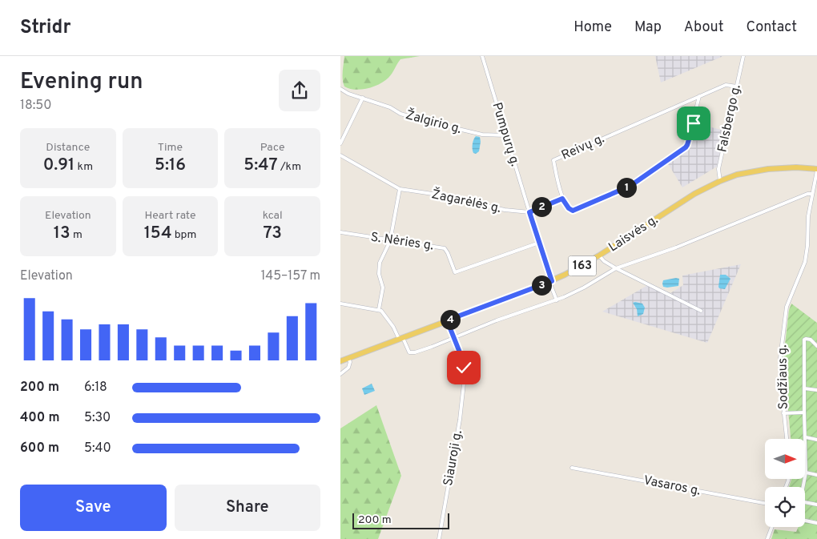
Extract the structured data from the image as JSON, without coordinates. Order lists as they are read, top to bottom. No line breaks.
{"streets":{"main road":["Laisvės g.","163"],"street":["Falsbergo g.","Žalgirio g.","Pumpurų g.","Reivų g.","Žagarėlės g.","S. Nėries g.","Sodžiaus g.","Siauroji g.","Vasaros g."]},"crossings":[["Falsbergo g.","Reivų g."],["Falsbergo g.","Laisvės g."],["Žalgirio g.","Pumpurų g."],["Pumpurų g.","Žagarėlės g."],["Laisvės g.","Sodžiaus g."],["Laisvės g.","Siauroji g."]],"scale_bar":"200 m","north":"right","page":{"header":"Stridr","nav":["Home","Map","About","Contact"],"heading":["Evening run","18:50"],"stats":[["Distance","0.91 km"],["Time","5:16"],["Pace","5:47 /km"],["Elevation","13 m"],["Heart rate","154 bpm"],["kcal","73"]],"pins":["1","2","3","4"],"chart":["Elevation","145–157 m"],"list":[{"name":"200 m","note":"6:18"},{"name":"400 m","note":"5:30"},{"name":"600 m","note":"5:40"}],"buttons":["Save","Share"],"scale":"200 m"}}
